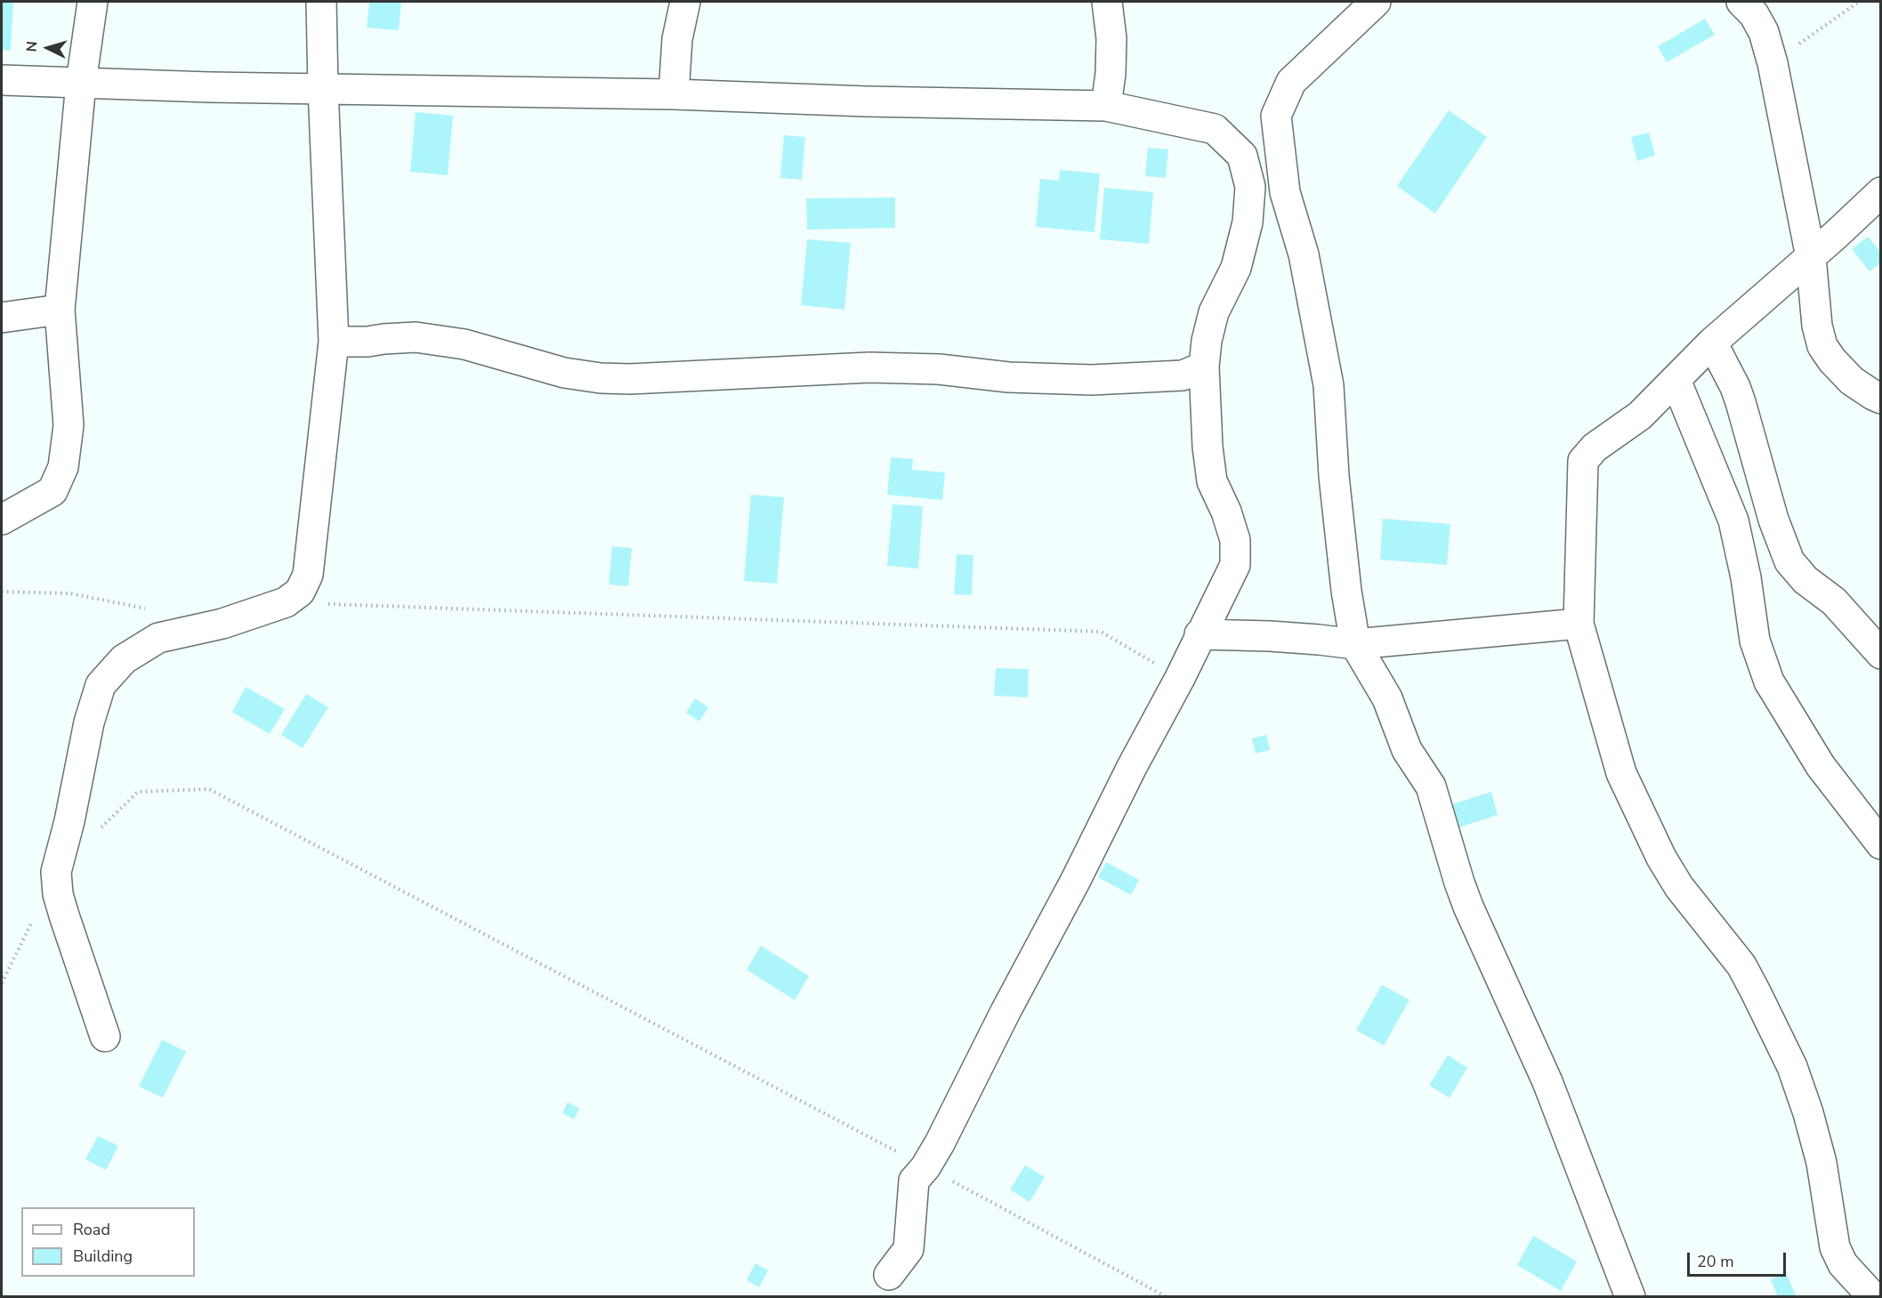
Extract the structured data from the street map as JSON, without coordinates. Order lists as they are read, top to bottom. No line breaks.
{"legend":["Road","Building"],"scale_bar":"20 m","north":"left"}
